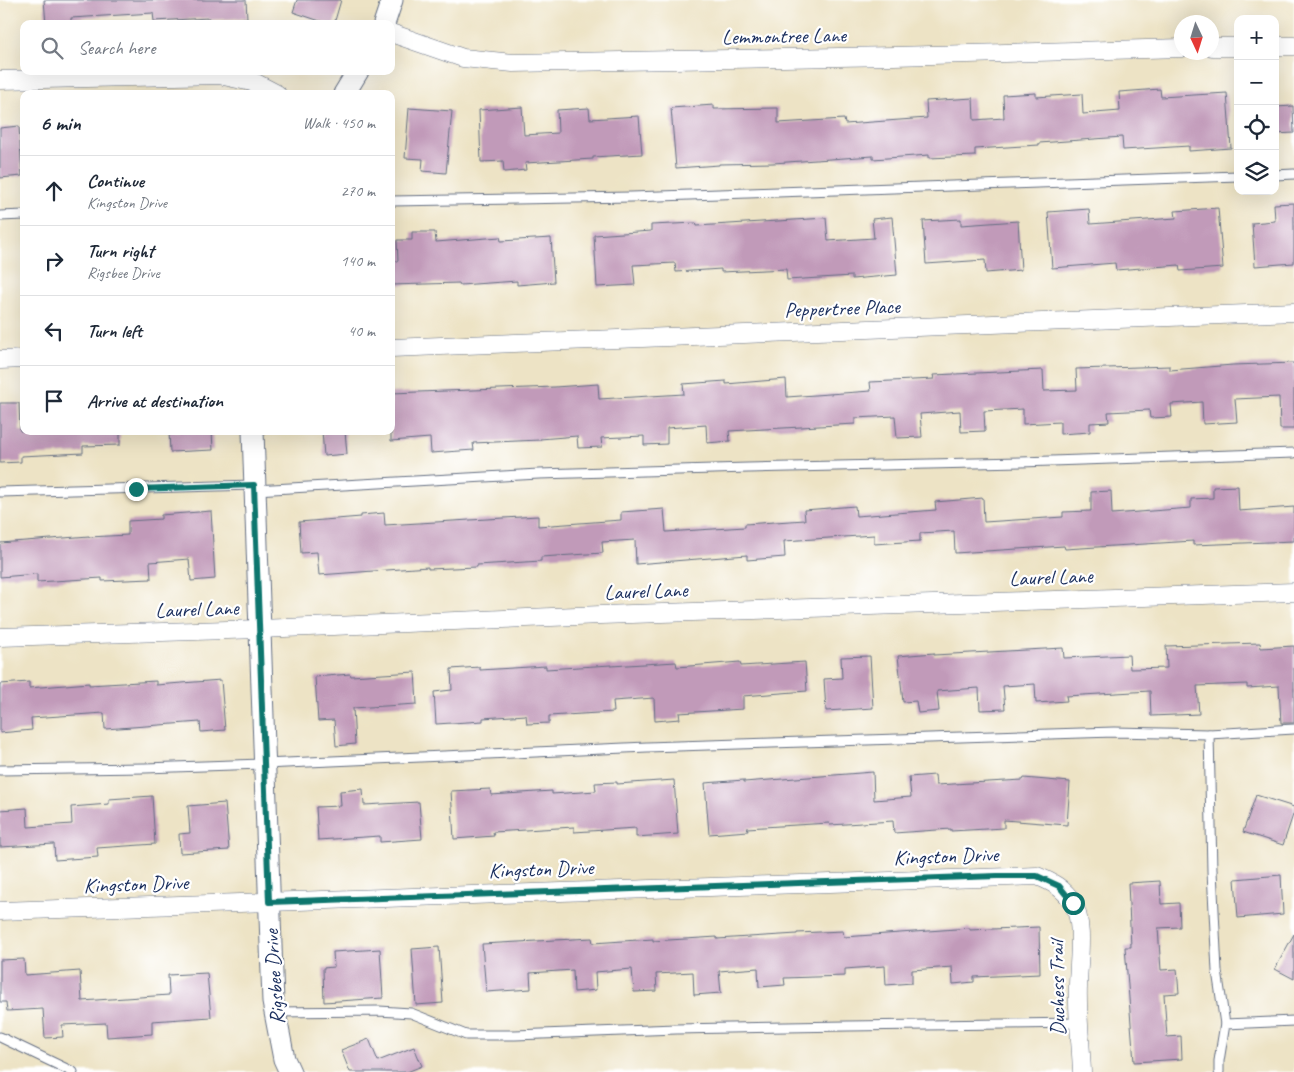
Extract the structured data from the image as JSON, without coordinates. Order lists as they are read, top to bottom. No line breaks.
{"streets":{"street":["Lemmontree Lane","Peppertree Place","Laurel Lane","Kingston Drive","Rigsbee Drive","Duchess Trail"]},"crossings":[["Laurel Lane","Rigsbee Drive"],["Kingston Drive","Rigsbee Drive"],["Kingston Drive","Duchess Trail"]],"north":"bottom","page":{"map_buttons":["+","−"],"search":"Search here","heading":["6 min","Walk · 450 m"],"list":[["Continue","Kingston Drive","270 m"],["Turn right","Rigsbee Drive","140 m"],["Turn left","40 m"],"Arrive at destination"]}}
